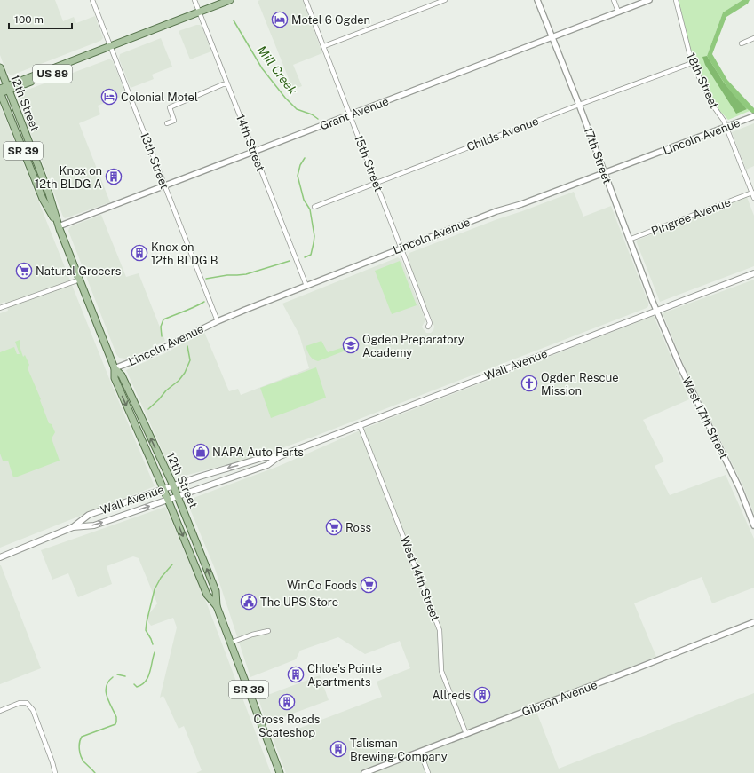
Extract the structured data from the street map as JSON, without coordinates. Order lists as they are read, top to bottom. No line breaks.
{"streets":{"main road":["US 89","12th Street","SR 39","Wall Avenue"],"street":["18th Street","Grant Avenue","Childs Avenue","Lincoln Avenue","14th Street","17th Street","13th Street","15th Street","Pingree Avenue","West 17th Street","West 14th Street","Gibson Avenue"]},"crossings":[["US 89","12th Street"],["US 89","14th Street"],["US 89","13th Street"],["18th Street","Childs Avenue"],["18th Street","Lincoln Avenue"],["18th Street","Pingree Avenue"],["12th Street","Grant Avenue"],["12th Street","Lincoln Avenue"],["12th Street","Wall Avenue"],["Grant Avenue","14th Street"],["Grant Avenue","17th Street"],["Grant Avenue","13th Street"],["Grant Avenue","15th Street"],["Childs Avenue","17th Street"],["Childs Avenue","15th Street"],["Lincoln Avenue","14th Street"],["Lincoln Avenue","17th Street"],["Lincoln Avenue","13th Street"],["Lincoln Avenue","15th Street"],["17th Street","Pingree Avenue"],["17th Street","Wall Avenue"],["17th Street","West 17th Street"],["Wall Avenue","West 17th Street"],["Wall Avenue","West 14th Street"],["West 14th Street","Gibson Avenue"]],"water":["Mill Creek"],"places":{"hotel":["Motel 6 Ogden","Colonial Motel"],"building":["Knox on 12th BLDG A","Knox on 12th BLDG B","Chloe's Pointe Apartments","Allreds","Cross Roads Scateshop","Talisman Brewing Company"],"supermarket":["Natural Grocers","Ross","WinCo Foods"],"school or university":["Ogden Preparatory Academy"],"church":["Ogden Rescue Mission"],"shop":["NAPA Auto Parts"],"public building":["The UPS Store"]},"scale_bar":"100 m"}
